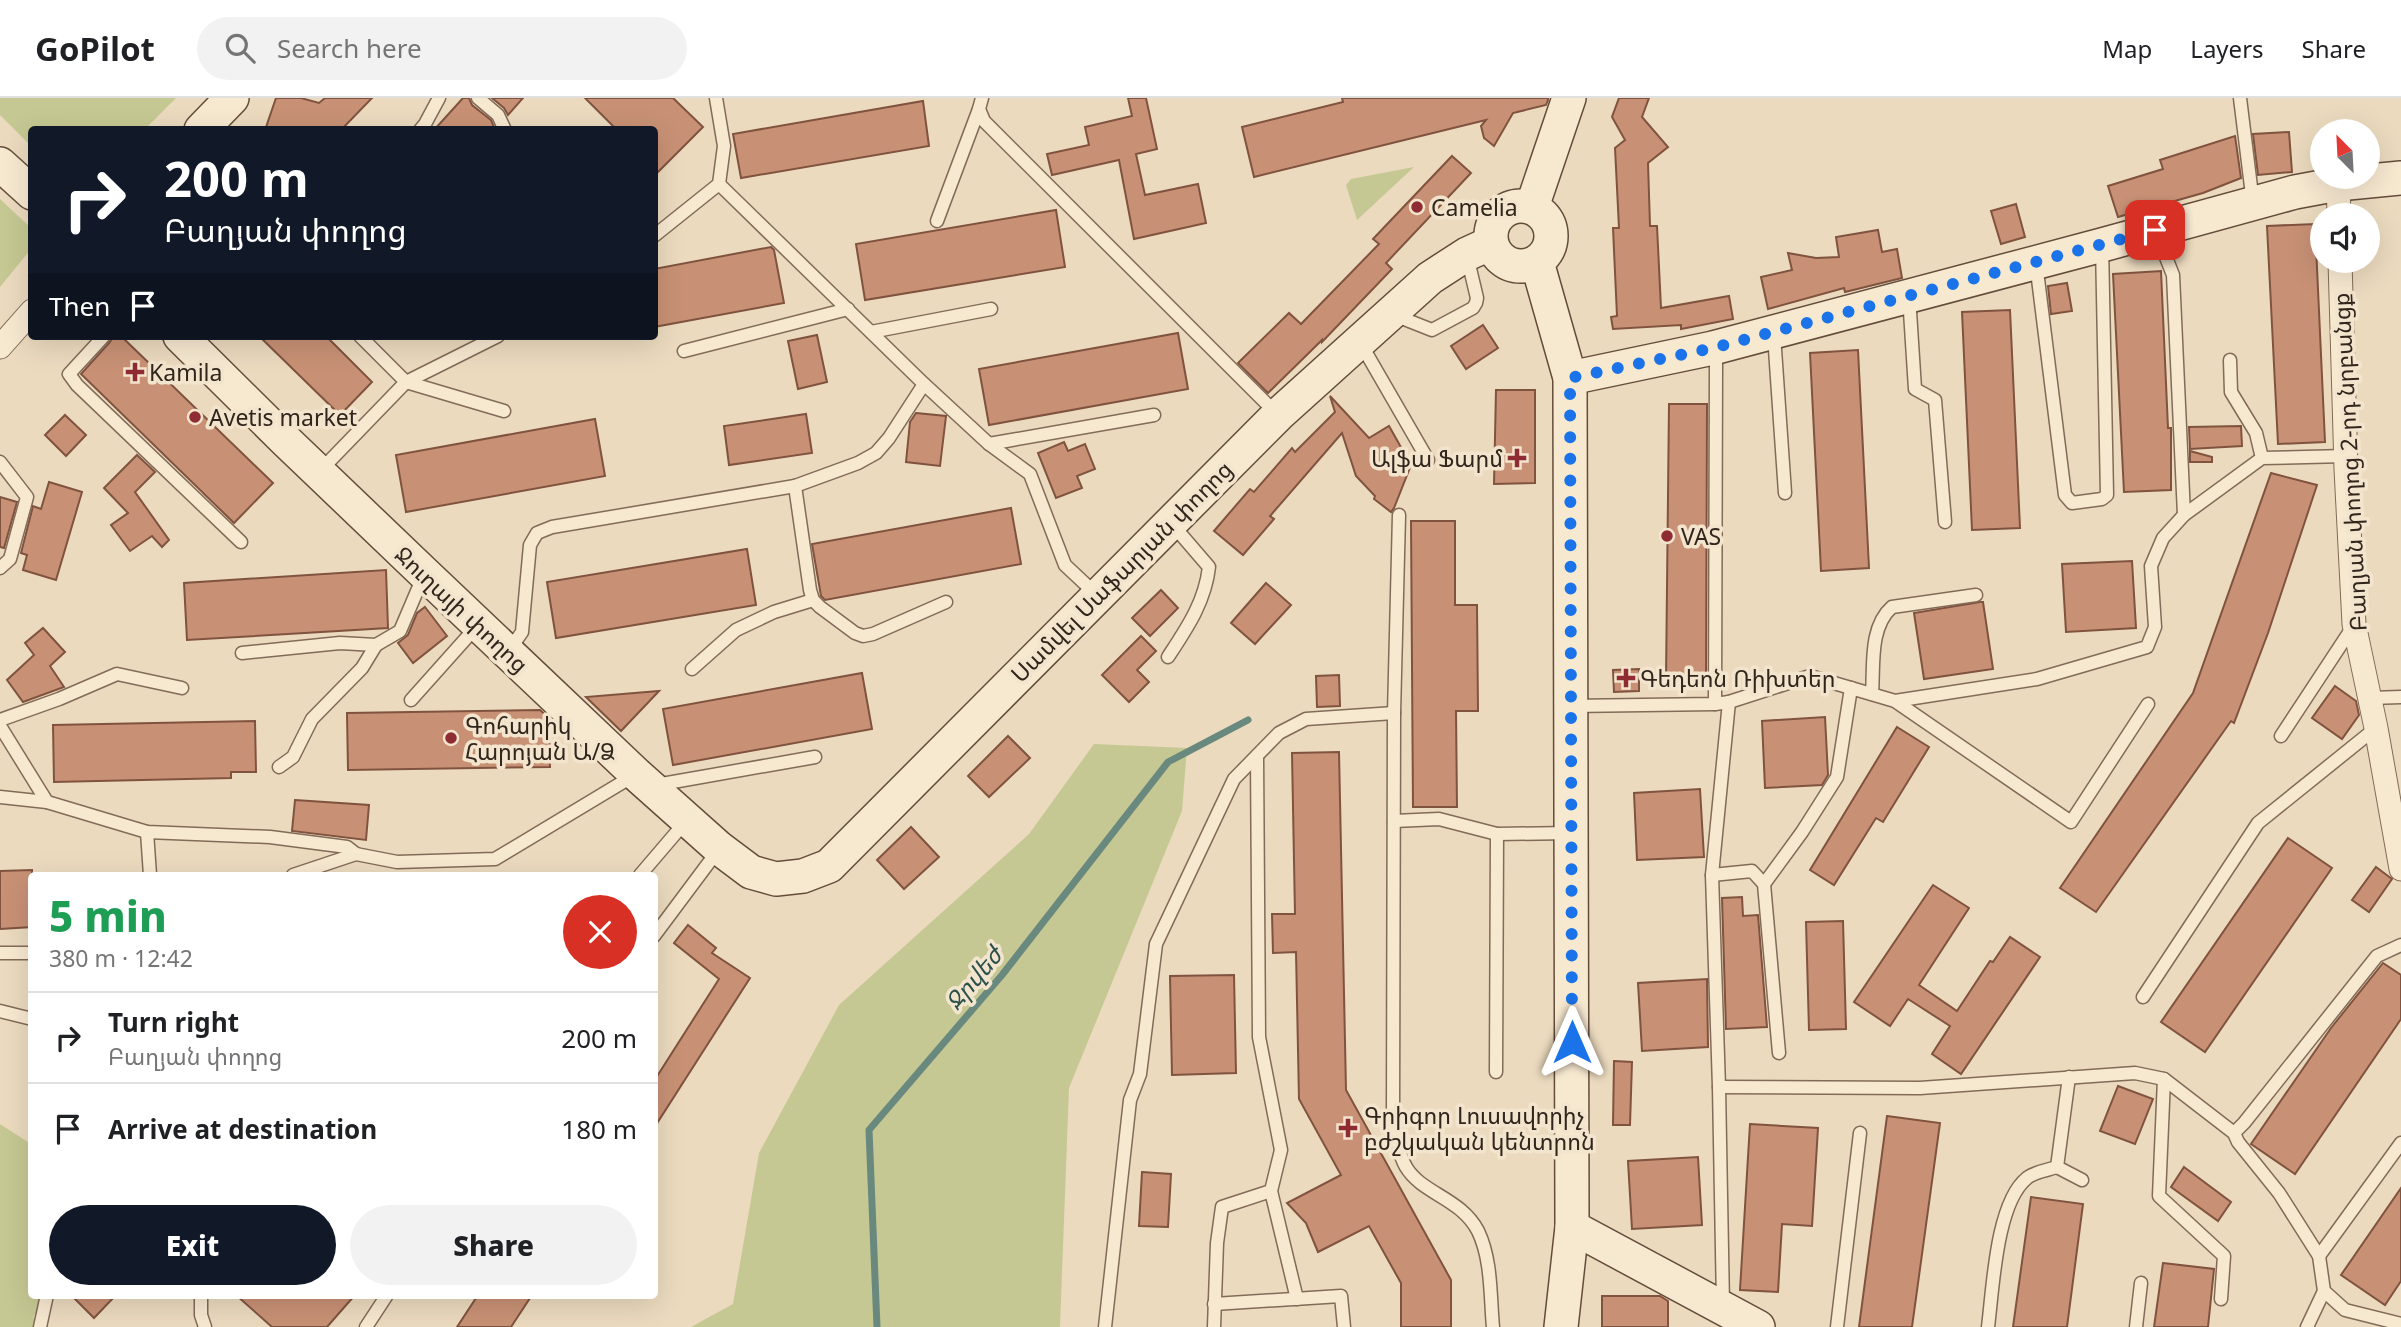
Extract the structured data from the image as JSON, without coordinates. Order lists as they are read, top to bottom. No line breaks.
{"streets":{"street":["Բաղյան փողոց 2-րդ նրբանցք","Սամվել Սաֆարյան փողոց","Ջուղայի փողոց"]},"crossings":[["Սամվել Սաֆարյան փողոց","Ջուղայի փողոց"]],"water":["Ջրվեժ"],"places":{"other":["Camelia","Avetis market","VAS","Գոհարիկ Հարոյան Ա/Ձ"],"health":["Kamila","Ալֆա Ֆարմ","Գեդեոն Ռիխտեր","Գրիգոր Լուսավորիչ բժշկական կենտրոն"]},"north":"top left","page":{"header":"GoPilot","search":"Search here","nav":["Map","Layers","Share"],"turn":["200 m","Բաղյան փողոց"],"then":"Then","heading":["5 min","380 m · 12:42"],"list":[{"name":"Turn right","note":"Բաղյան փողոց","value":"200 m"},{"name":"Arrive at destination","value":"180 m"}],"buttons":["Exit","Share"]}}
